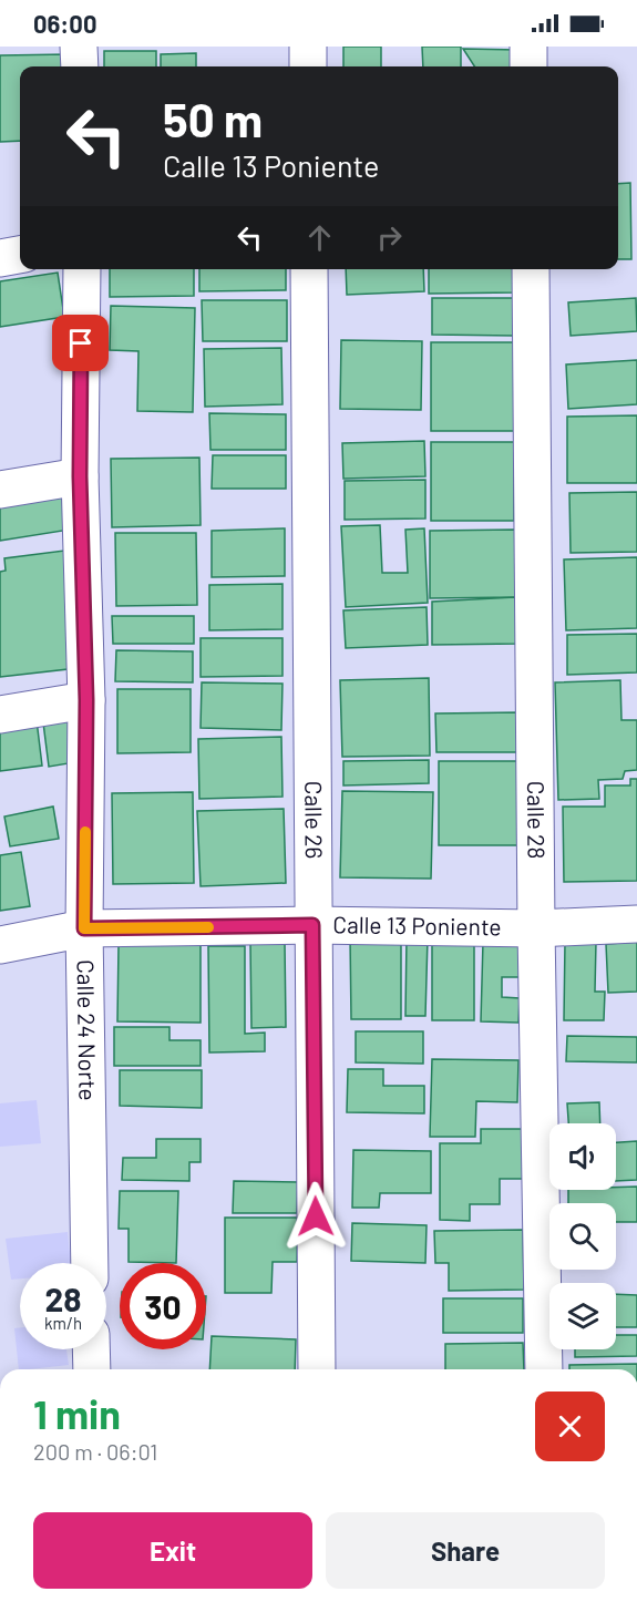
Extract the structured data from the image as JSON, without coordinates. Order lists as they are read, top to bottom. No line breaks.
{"streets":{"street":["Calle 26","Calle 28","Calle 13 Poniente","Calle 24 Norte"]},"crossings":[["Calle 26","Calle 13 Poniente"],["Calle 28","Calle 13 Poniente"],["Calle 13 Poniente","Calle 24 Norte"]],"page":{"status":"06:00","turn":["50 m","Calle 13 Poniente"],"speed":"28 km/h","limit":"30","heading":["1 min","200 m · 06:01"],"buttons":["Exit","Share"]}}
